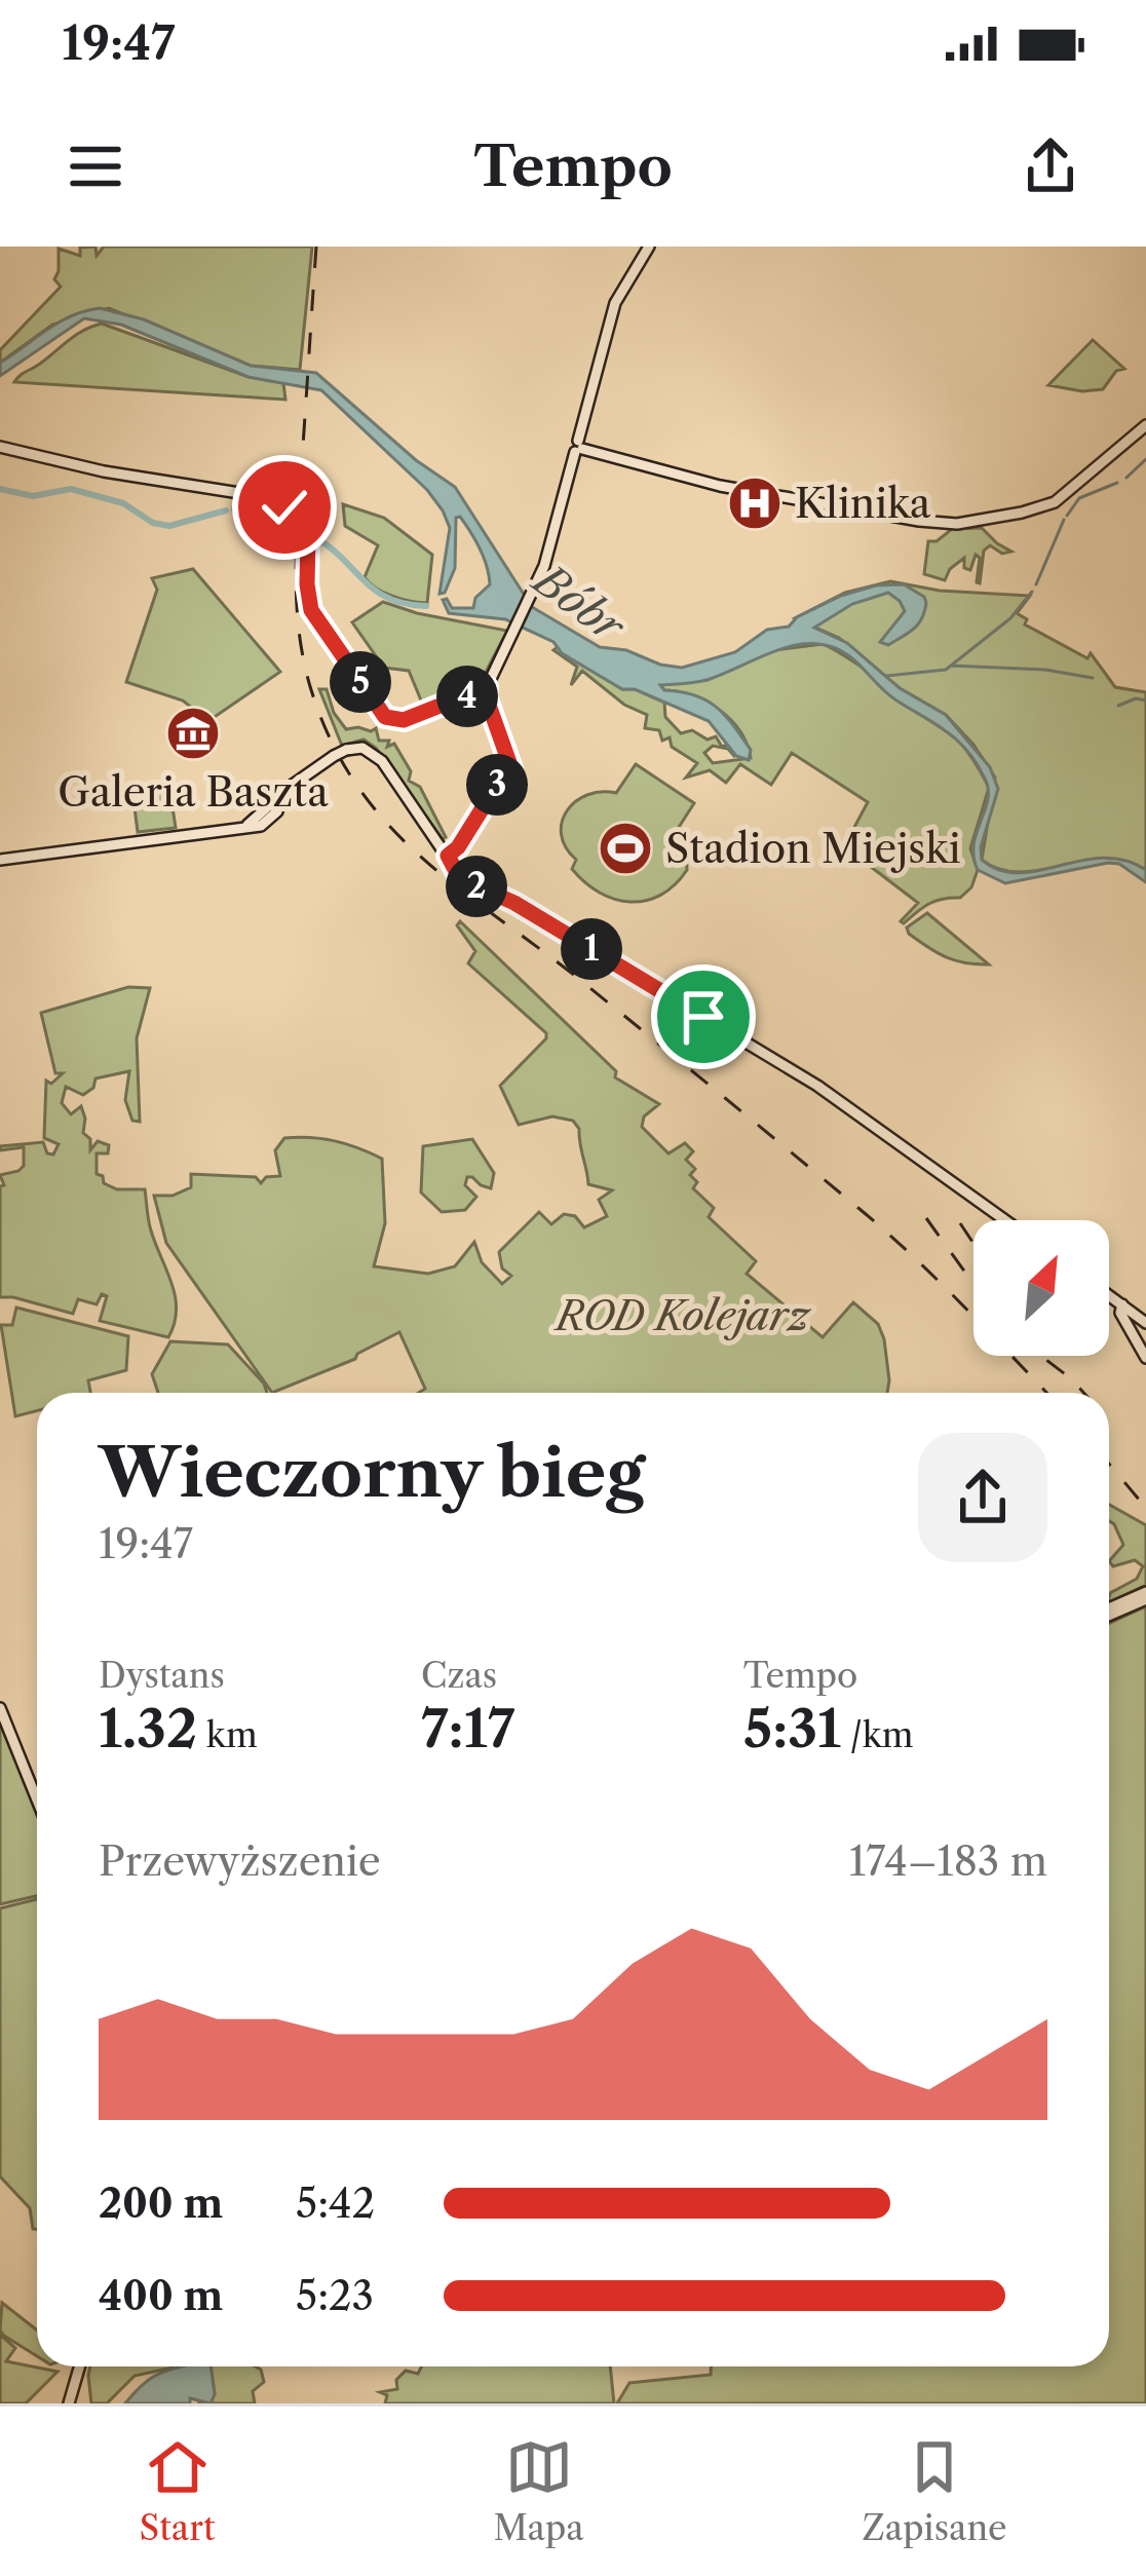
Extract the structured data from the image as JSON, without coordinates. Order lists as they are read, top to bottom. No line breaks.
{"water":["Bóbr"],"parks":["ROD Kolejarz"],"places":{"hospital":["Klinika"],"museum":["Galeria Baszta"],"sports":["Stadion Miejski"]},"north":"top right","page":{"status":"19:47","header":"Tempo","pins":["5","4","3","2","1"],"heading":["Wieczorny bieg","19:47"],"stats":[["Dystans","1.32 km"],["Czas","7:17"],["Tempo","5:31 /km"]],"chart":["Przewyższenie","174–183 m"],"list":[{"name":"200 m","note":"5:42"},{"name":"400 m","note":"5:23"}],"tabs":["Start","Mapa","Zapisane"]}}
